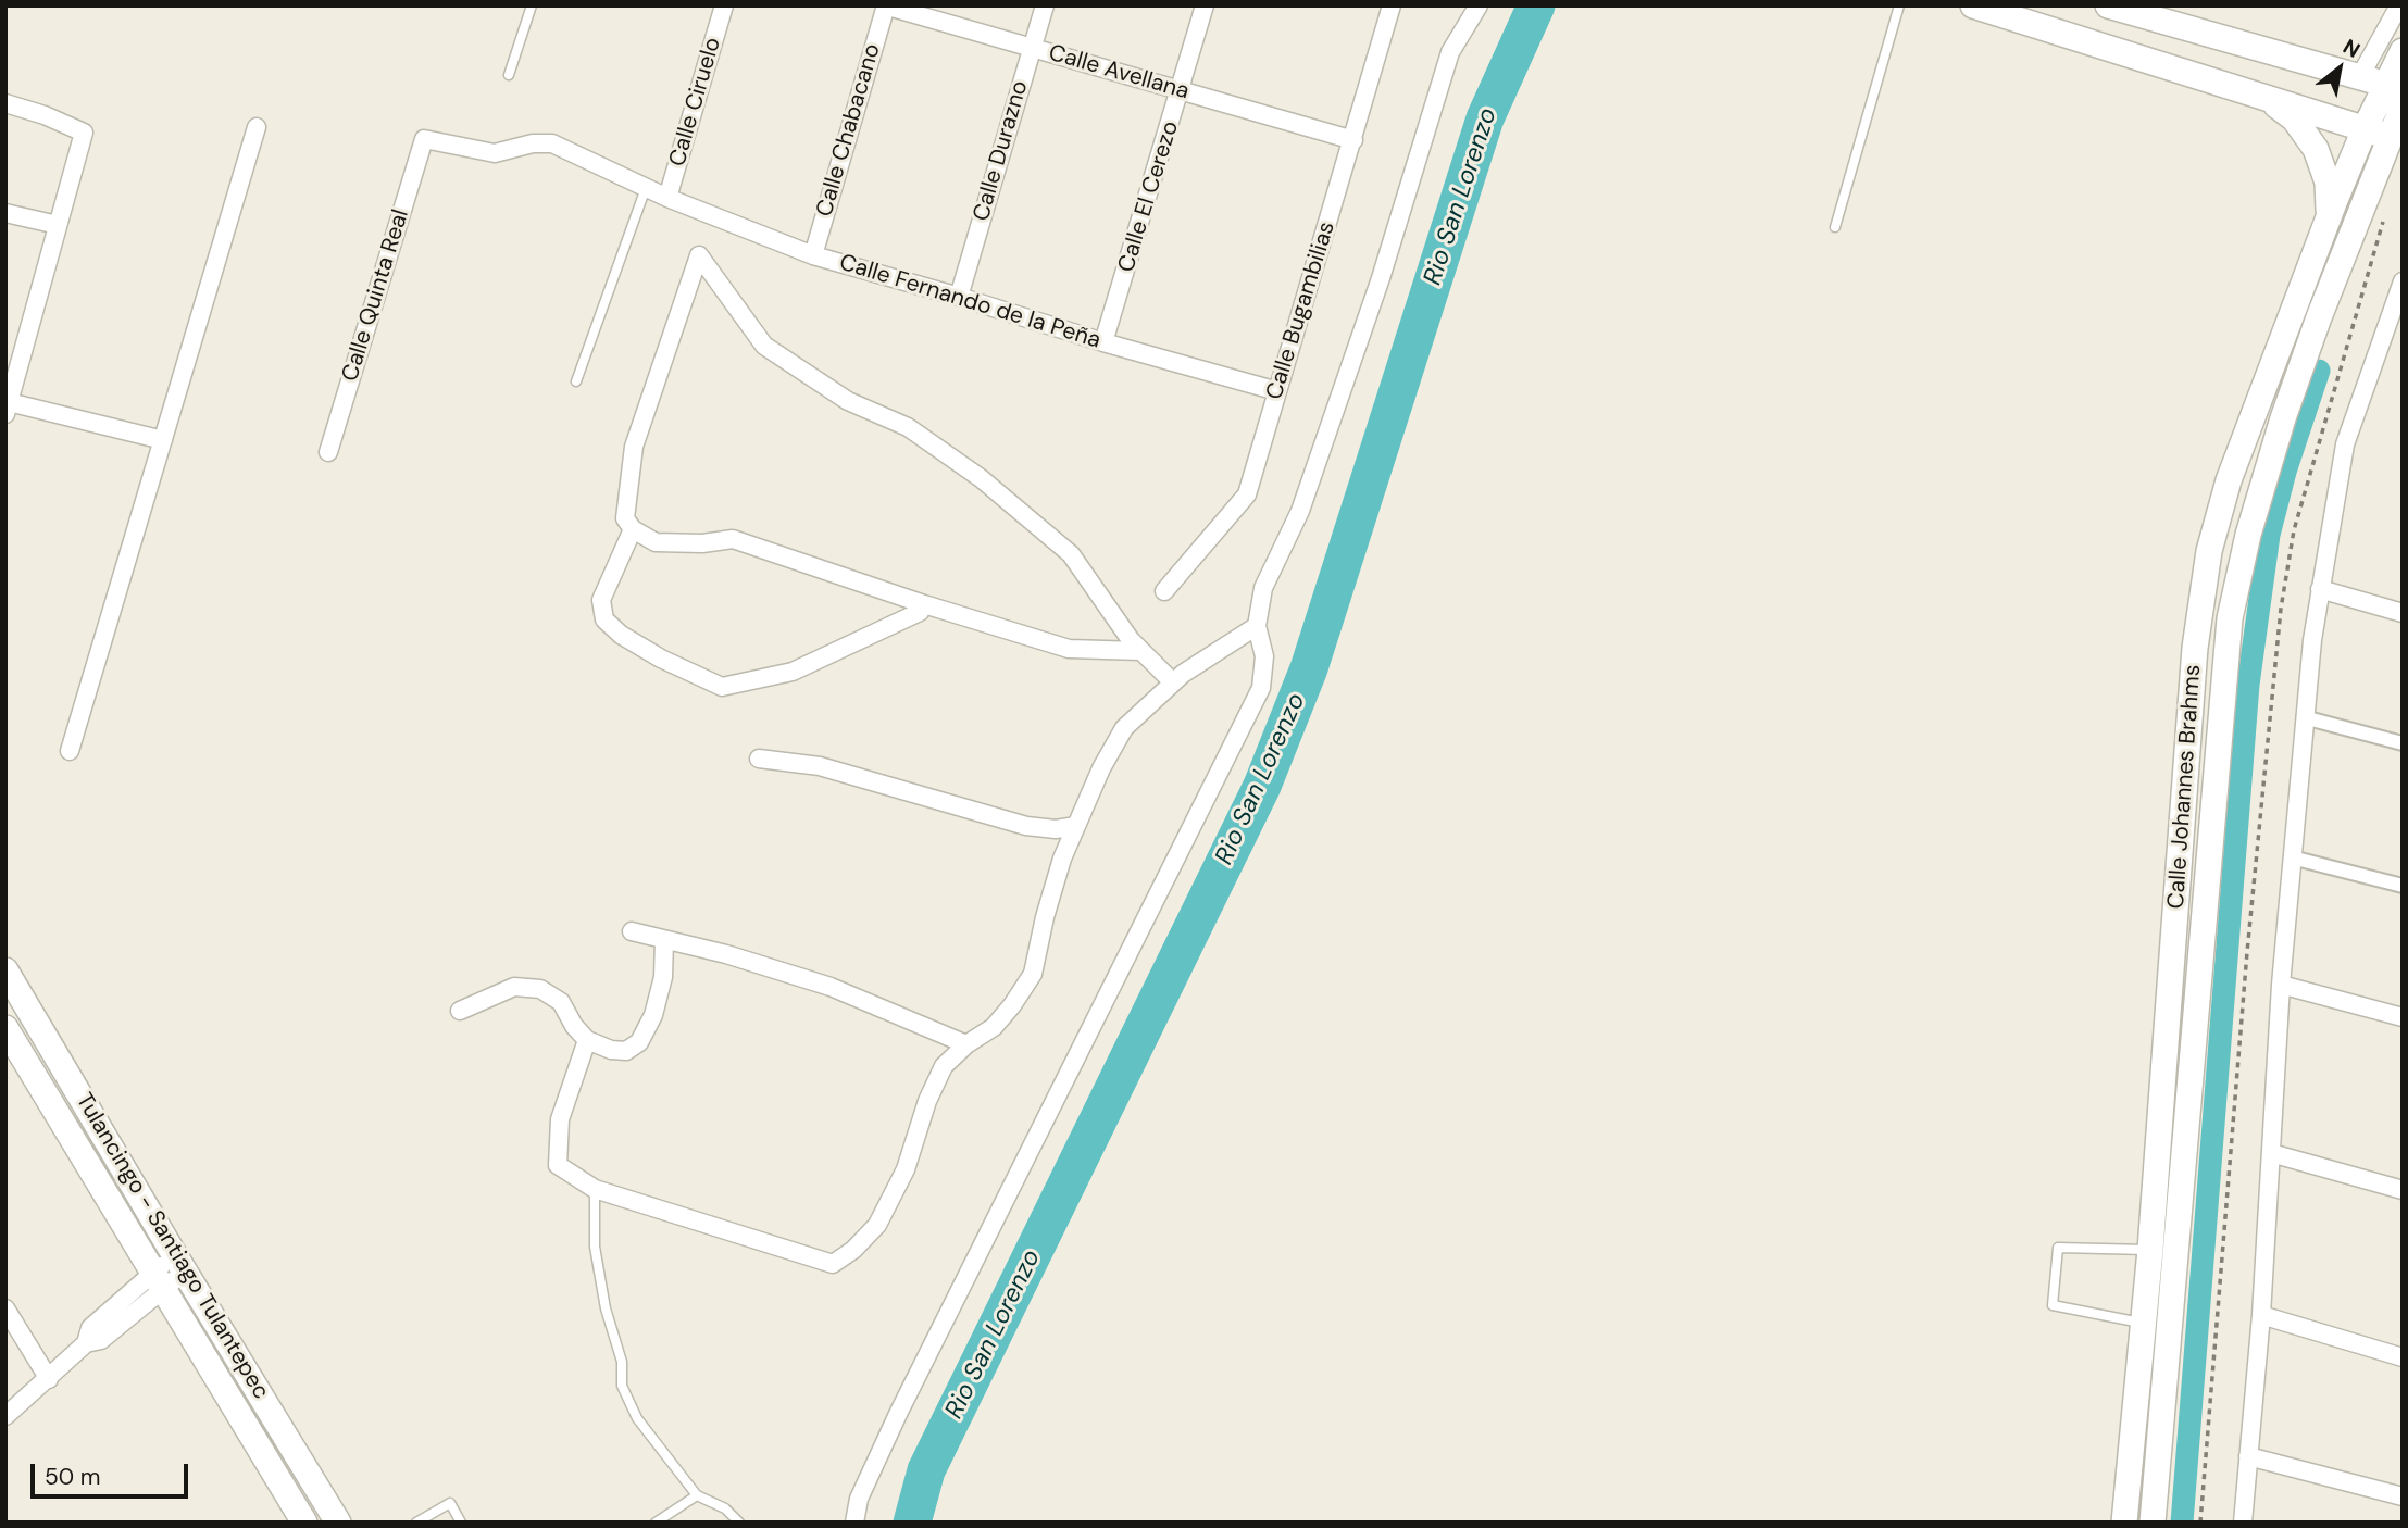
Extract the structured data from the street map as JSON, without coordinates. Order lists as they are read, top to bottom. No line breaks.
{"streets":{"main road":["Calle Johannes Brahms","Tulancingo - Santiago Tulantepec"],"street":["Calle Avellana","Calle Ciruelo","Calle Chabacano","Calle Durazno","Calle El Cerezo","Calle Quinta Real","Calle Fernando de la Peña","Calle Bugambilias"]},"crossings":[["Calle Avellana","Calle Chabacano"],["Calle Avellana","Calle Durazno"],["Calle Avellana","Calle El Cerezo"],["Calle Avellana","Calle Bugambilias"],["Calle Ciruelo","Calle Fernando de la Peña"],["Calle Chabacano","Calle Fernando de la Peña"],["Calle Durazno","Calle Fernando de la Peña"],["Calle El Cerezo","Calle Fernando de la Peña"],["Calle Quinta Real","Calle Fernando de la Peña"],["Calle Fernando de la Peña","Calle Bugambilias"]],"water":["Rio San Lorenzo"],"scale_bar":"50 m","north":"top right"}
